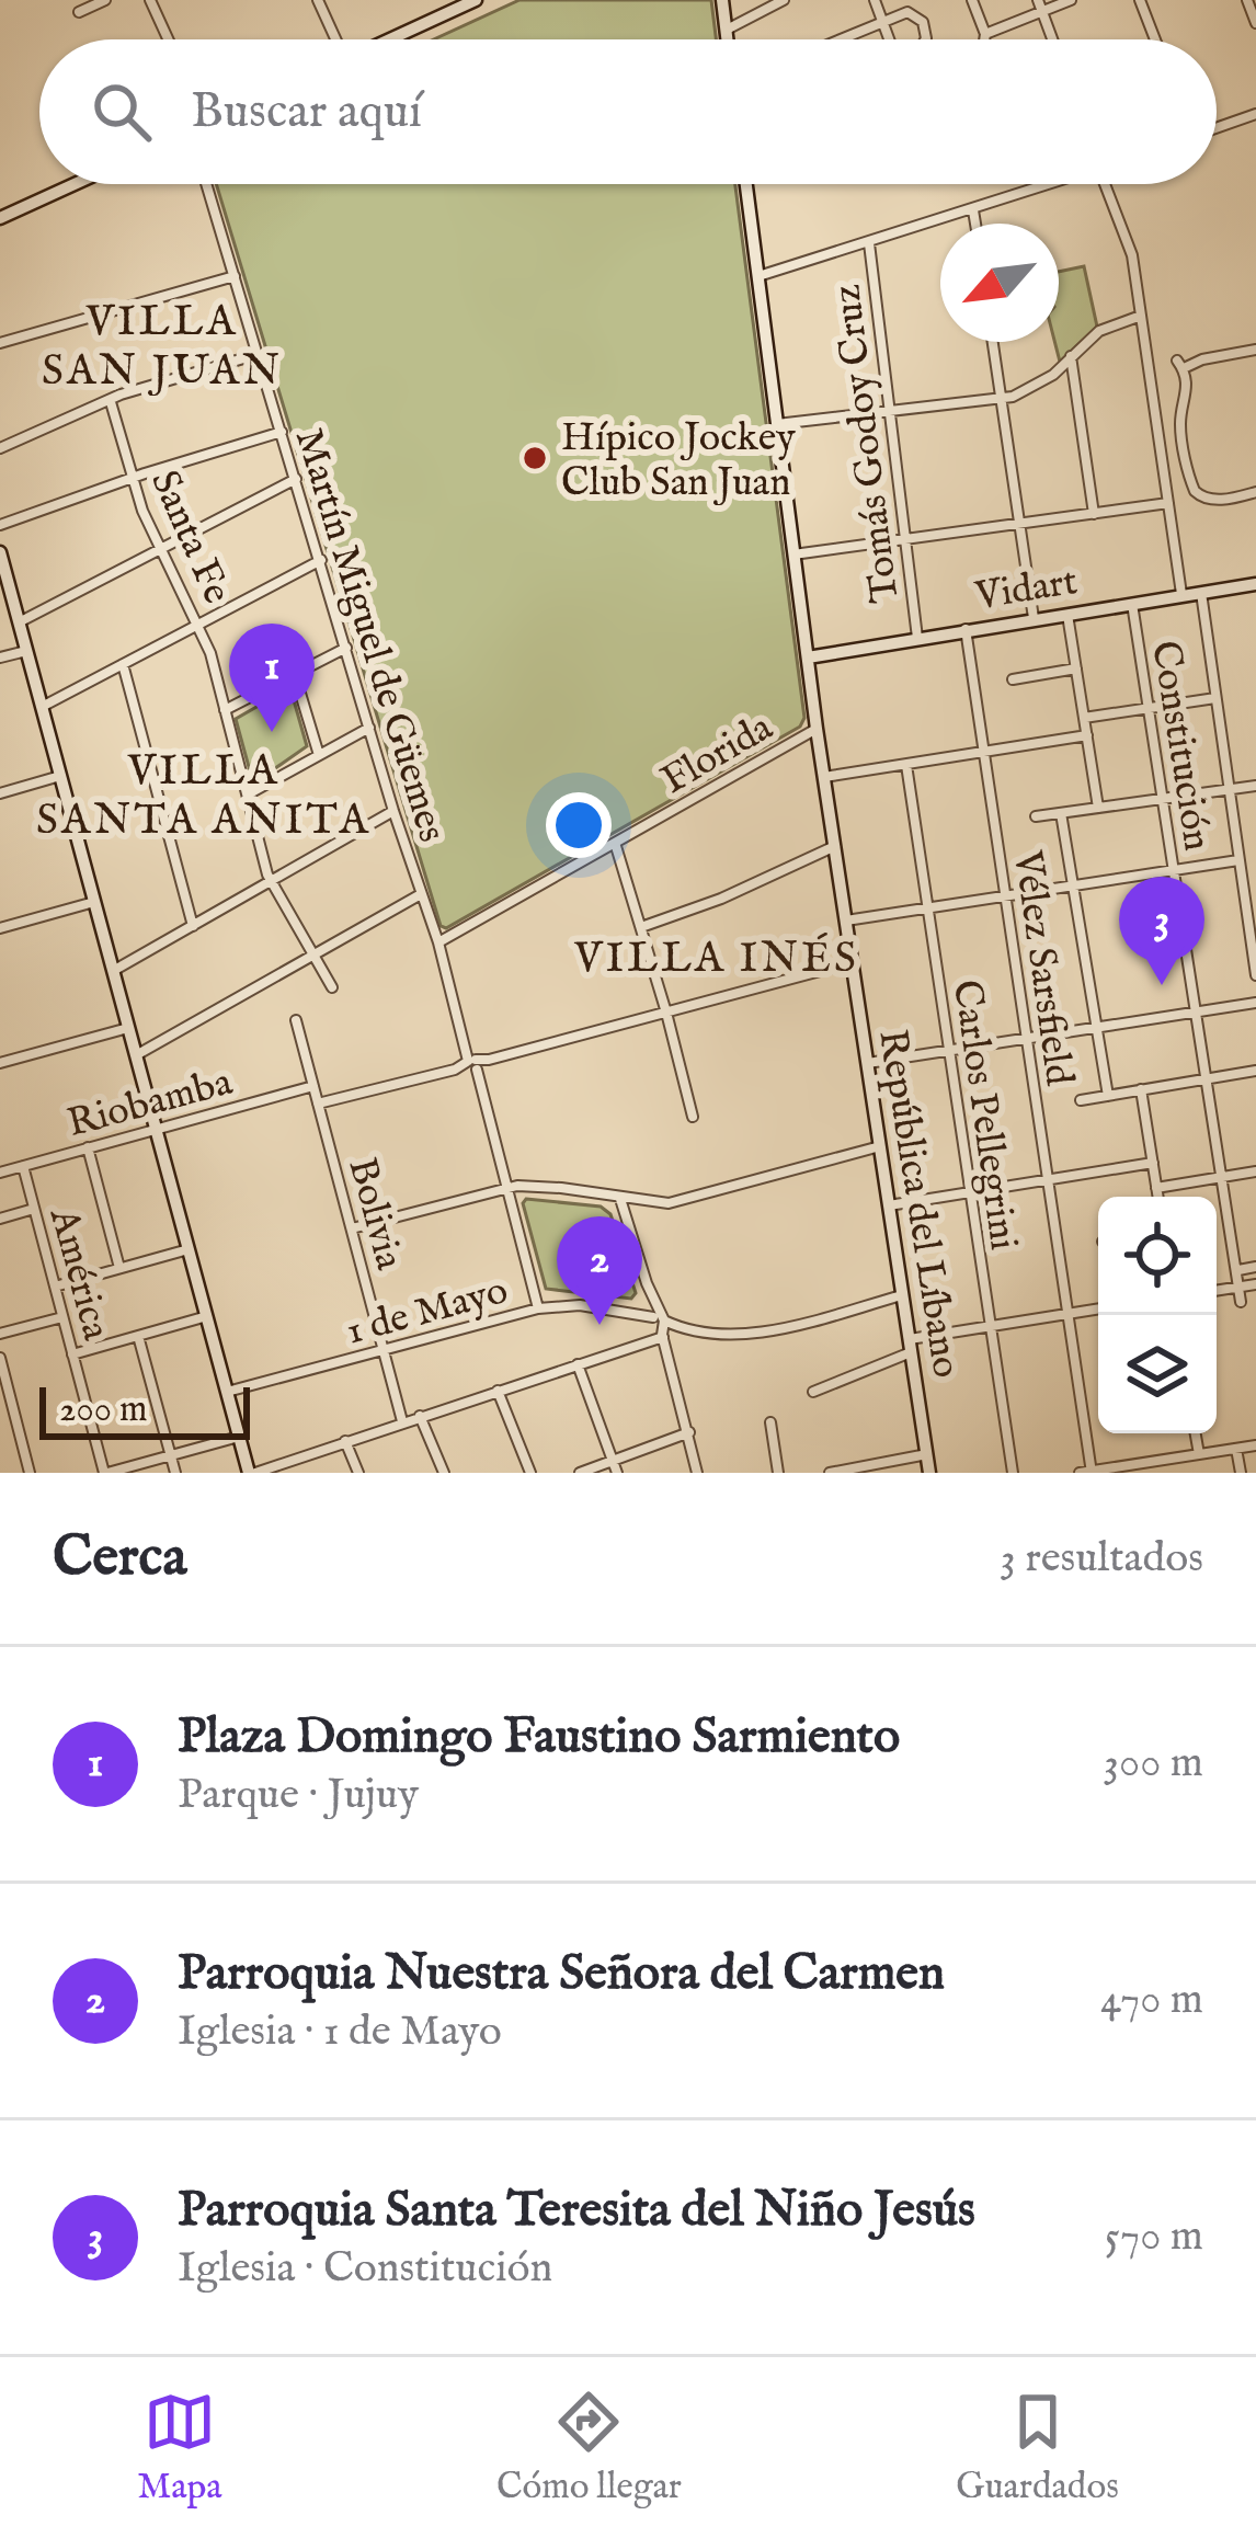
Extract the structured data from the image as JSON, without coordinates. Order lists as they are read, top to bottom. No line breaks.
{"streets":{"main road":["Vidart","República del Líbano"],"street":["Tomás Godoy Cruz","Santa Fe","Martín Miguel de Güemes","Constitución","Florida","Vélez Sarsfield","Riobamba","Carlos Pellegrini","Bolivia","América","1 de Mayo"]},"crossings":[["Tomás Godoy Cruz","Vidart"],["Vidart","Constitución"],["Vidart","Vélez Sarsfield"],["Vidart","República del Líbano"],["Martín Miguel de Güemes","Florida"],["Martín Miguel de Güemes","1 de Mayo"],["Florida","República del Líbano"],["Riobamba","Bolivia"],["Riobamba","América"],["República del Líbano","1 de Mayo"],["Bolivia","1 de Mayo"]],"districts":["VILLA SAN JUAN","VILLA SANTA ANITA","VILLA INÉS"],"places":["Hípico Jockey Club San Juan"],"scale_bar":"200 m","north":"bottom left","page":{"search":"Buscar aquí","pins":["1","3","2"],"scale":"200 m","heading":["Cerca","3 resultados"],"list":[{"mark":"1","name":"Plaza Domingo Faustino Sarmiento","note":"Parque · Jujuy","value":"300 m"},{"mark":"2","name":"Parroquia Nuestra Señora del Carmen","note":"Iglesia · 1 de Mayo","value":"470 m"},{"mark":"3","name":"Parroquia Santa Teresita del Niño Jesús","note":"Iglesia · Constitución","value":"570 m"}],"nav":["Mapa","Cómo llegar","Guardados"]}}
